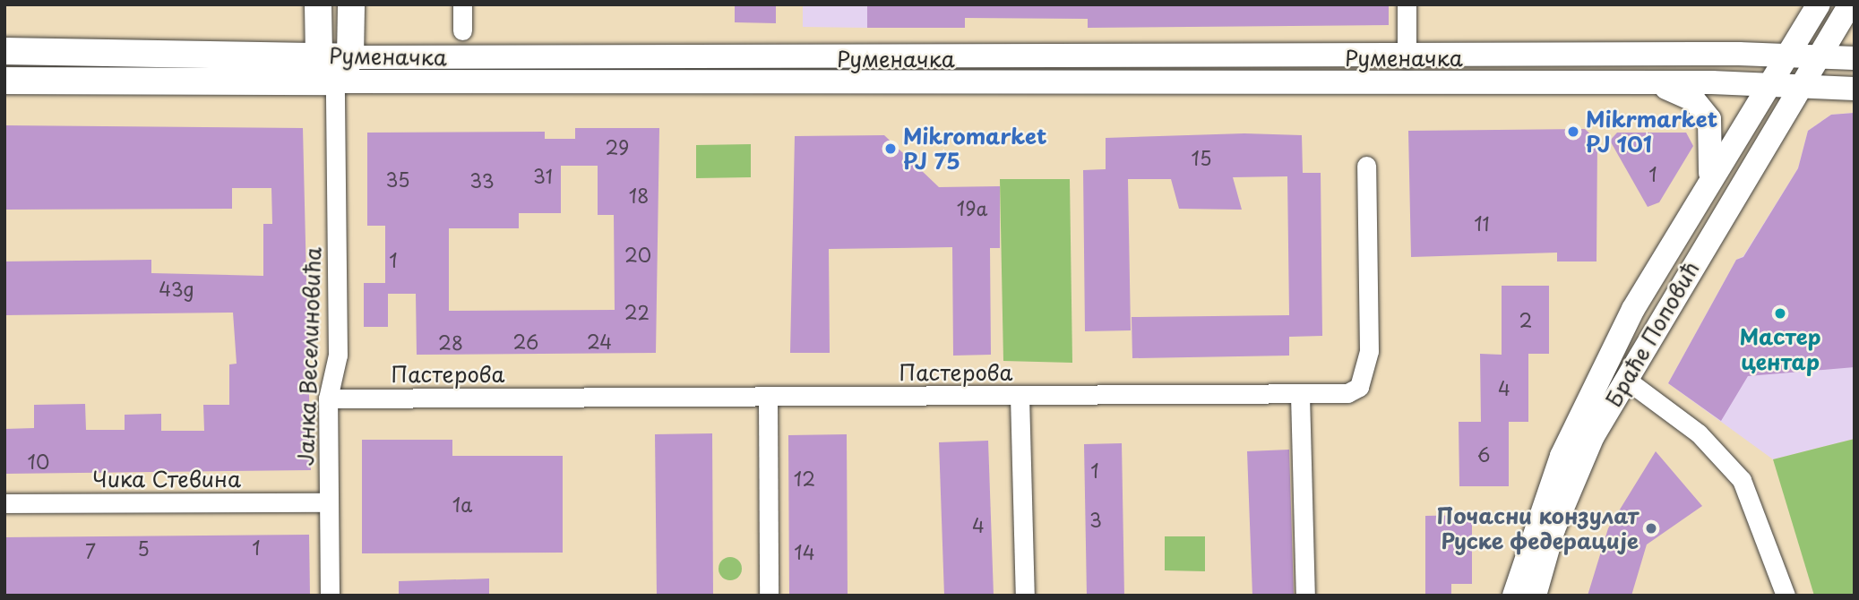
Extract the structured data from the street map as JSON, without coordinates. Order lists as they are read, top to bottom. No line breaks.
{"streets":{"main road":["Руменачка"],"street":["Браће Поповић","Јанка Веселиновића","Пастерова","Чика Стевина"]},"crossings":[["Руменачка","Браће Поповић"],["Руменачка","Јанка Веселиновића"],["Јанка Веселиновића","Пастерова"],["Јанка Веселиновића","Чика Стевина"]],"places":["Mikrmarket PJ 101","Mikromarket PJ 75","Мастер центар","Почасни конзулат Руске федерације"],"house_numbers":["29","15","1","31","35","33","18","19a","11","20","1","43g","22","2","26","24","28","4","6","10","1","12","1a","3","4","1","5","7","14"]}
